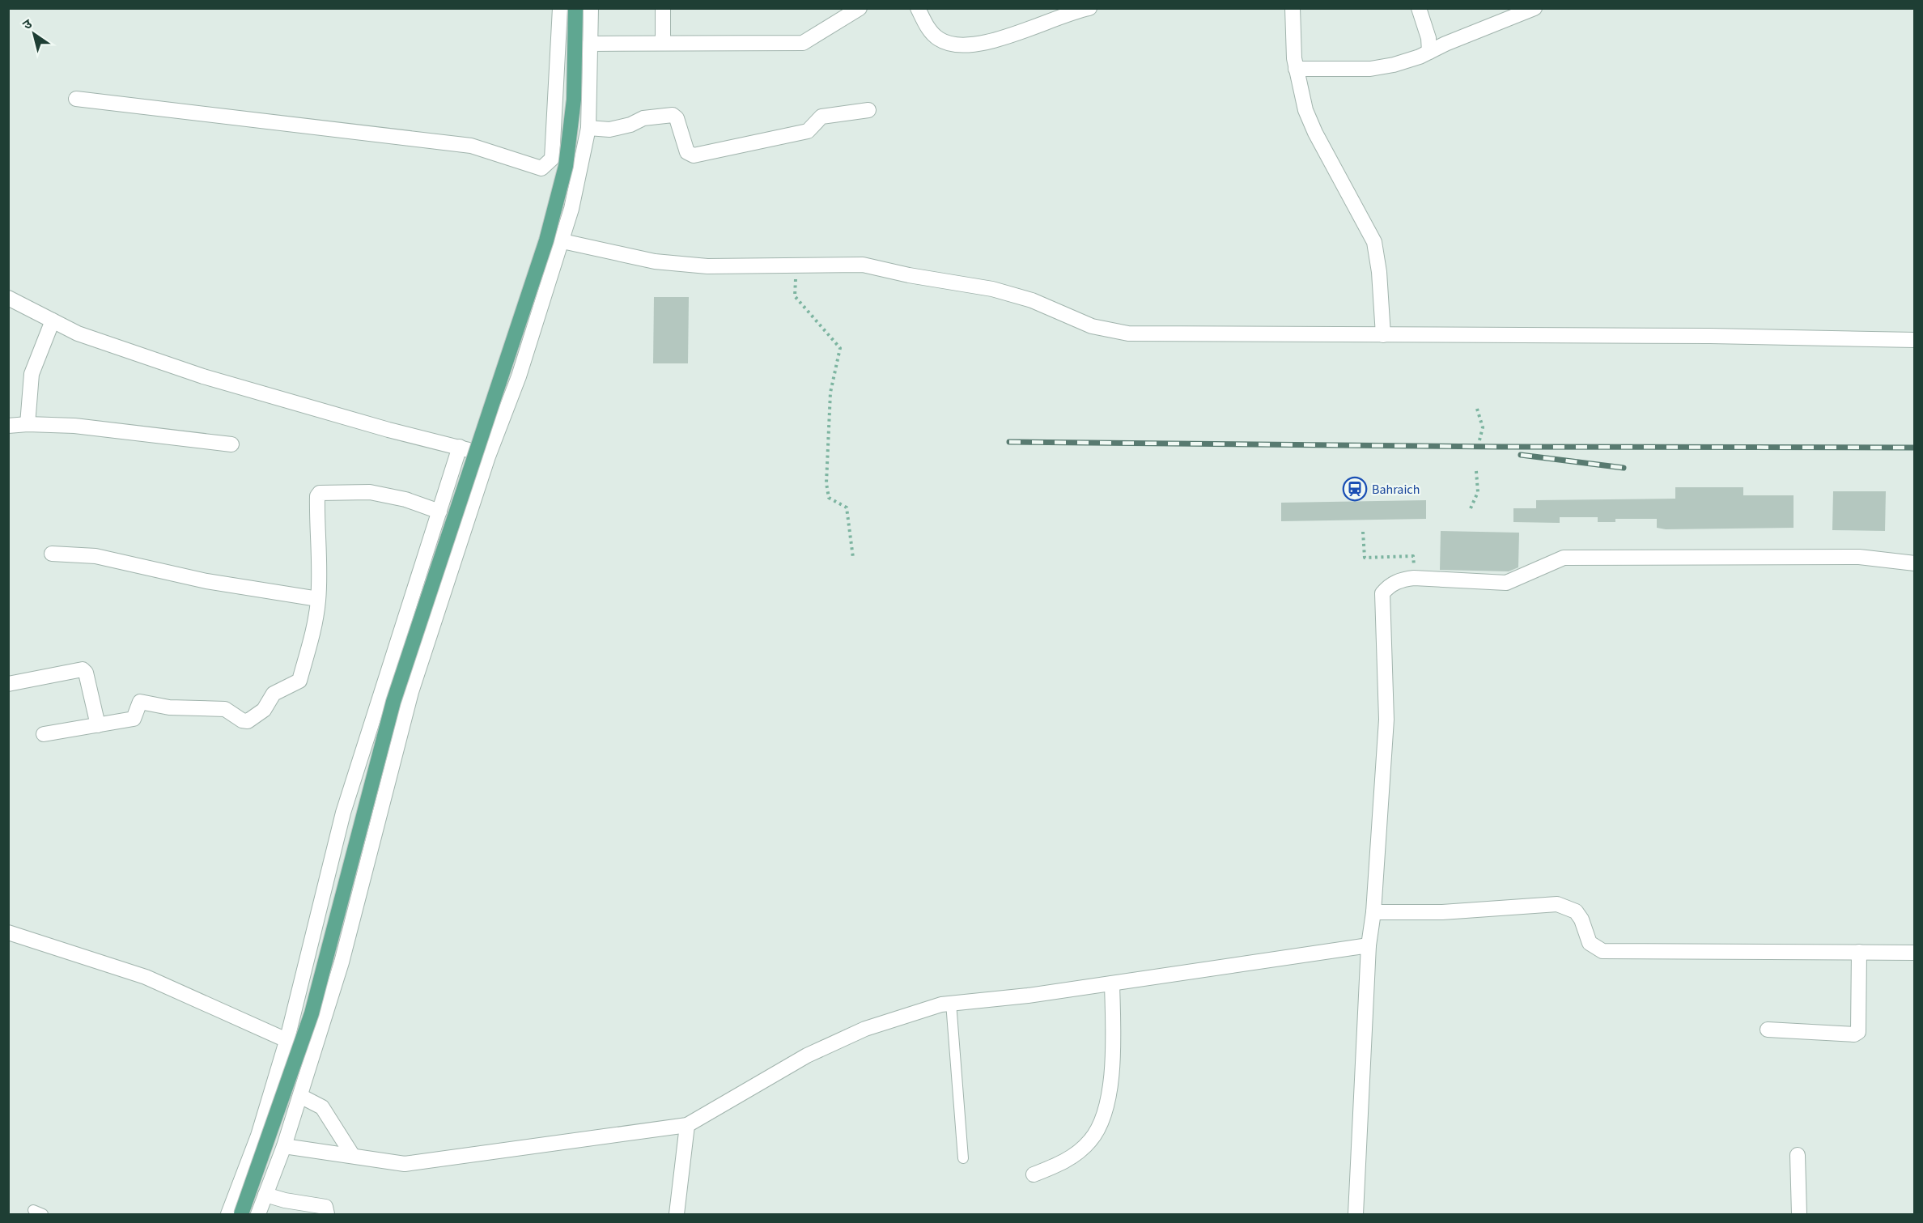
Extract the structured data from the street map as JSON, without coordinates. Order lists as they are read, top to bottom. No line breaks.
{"places":{"station":["Bahraich"]},"north":"top left"}
